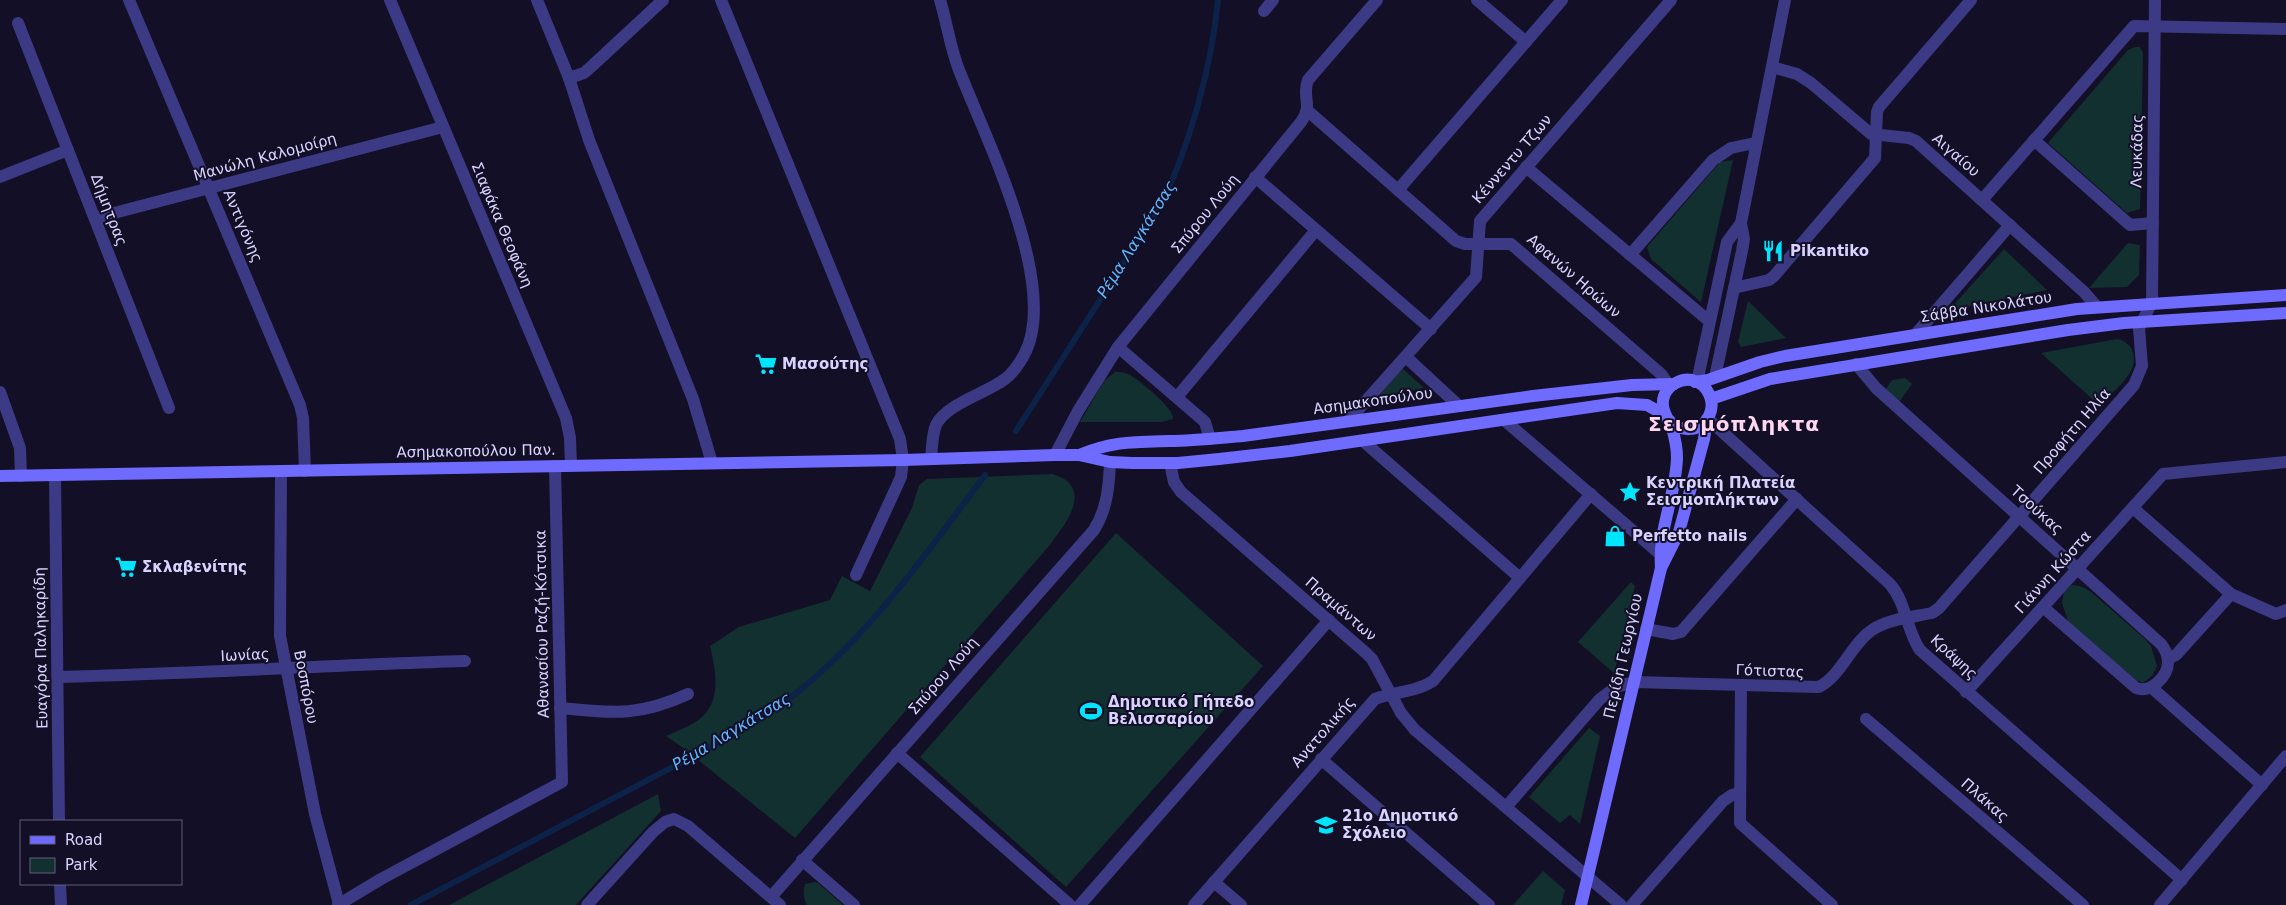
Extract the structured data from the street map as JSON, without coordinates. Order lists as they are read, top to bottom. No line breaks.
{"streets":{"street":["Λευκάδας","Αιγαίου","Μανώλη Καλομοίρη","Κέννεντυ Τζων","Δήμητρας","Σπύρου Λούη","Σιαφάκα Θεοφάνη","Αντιγόνης","Αφανών Ηρώων","Σάββα Νικολάτου","Ασημακοπούλου","Προφήτη Ηλία","Ασημακοπούλου Παν.","Τσούκας","Γιάννη Κώστα","Πραμάντων","Αθανασίου Ραζή-Κότσικα","Ευαγόρα Παληκαρίδη","Ιωνίας","Περίδη Γεωργίου","Κράψης","Γότιστας","Βοσπόρου","Ανατολικής","Πλάκας"]},"crossings":[["Λευκάδας","Σάββα Νικολάτου"],["Λευκάδας","Προφήτη Ηλία"],["Αιγαίου","Σάββα Νικολάτου"],["Μανώλη Καλομοίρη","Δήμητρας"],["Μανώλη Καλομοίρη","Σιαφάκα Θεοφάνη"],["Μανώλη Καλομοίρη","Αντιγόνης"],["Κέννεντυ Τζων","Αφανών Ηρώων"],["Κέννεντυ Τζων","Ασημακοπούλου"],["Σπύρου Λούη","Αφανών Ηρώων"],["Σπύρου Λούη","Ασημακοπούλου"],["Σιαφάκα Θεοφάνη","Ασημακοπούλου Παν."],["Αντιγόνης","Ασημακοπούλου Παν."],["Αφανών Ηρώων","Σάββα Νικολάτου"],["Αφανών Ηρώων","Ασημακοπούλου"],["Αφανών Ηρώων","Περίδη Γεωργίου"],["Αφανών Ηρώων","Κράψης"],["Σάββα Νικολάτου","Ασημακοπούλου"],["Σάββα Νικολάτου","Προφήτη Ηλία"],["Σάββα Νικολάτου","Περίδη Γεωργίου"],["Σάββα Νικολάτου","Κράψης"],["Ασημακοπούλου","Ασημακοπούλου Παν."],["Ασημακοπούλου","Πραμάντων"],["Ασημακοπούλου","Περίδη Γεωργίου"],["Ασημακοπούλου","Κράψης"],["Προφήτη Ηλία","Τσούκας"],["Προφήτη Ηλία","Κράψης"],["Προφήτη Ηλία","Γότιστας"],["Ασημακοπούλου Παν.","Αθανασίου Ραζή-Κότσικα"],["Ασημακοπούλου Παν.","Ευαγόρα Παληκαρίδη"],["Ασημακοπούλου Παν.","Βοσπόρου"],["Τσούκας","Γιάννη Κώστα"],["Γιάννη Κώστα","Κράψης"],["Πραμάντων","Περίδη Γεωργίου"],["Πραμάντων","Ανατολικής"],["Αθανασίου Ραζή-Κότσικα","Βοσπόρου"],["Ευαγόρα Παληκαρίδη","Ιωνίας"],["Ιωνίας","Βοσπόρου"],["Περίδη Γεωργίου","Κράψης"],["Περίδη Γεωργίου","Γότιστας"],["Κράψης","Γότιστας"]],"districts":["Σεισμόπληκτα"],"water":["Ρέμα Λαγκάτσας"],"places":{"restaurant":["Pikantiko"],"supermarket":["Μασούτης","Σκλαβενίτης"],"place":["Κεντρική Πλατεία Σεισμοπλήκτων"],"shop":["Perfetto nails"],"sports":["Δημοτικό Γήπεδο Βελισσαρίου"],"school or university":["21ο Δημοτικό Σχόλειο"]},"legend":["Road","Park"]}
